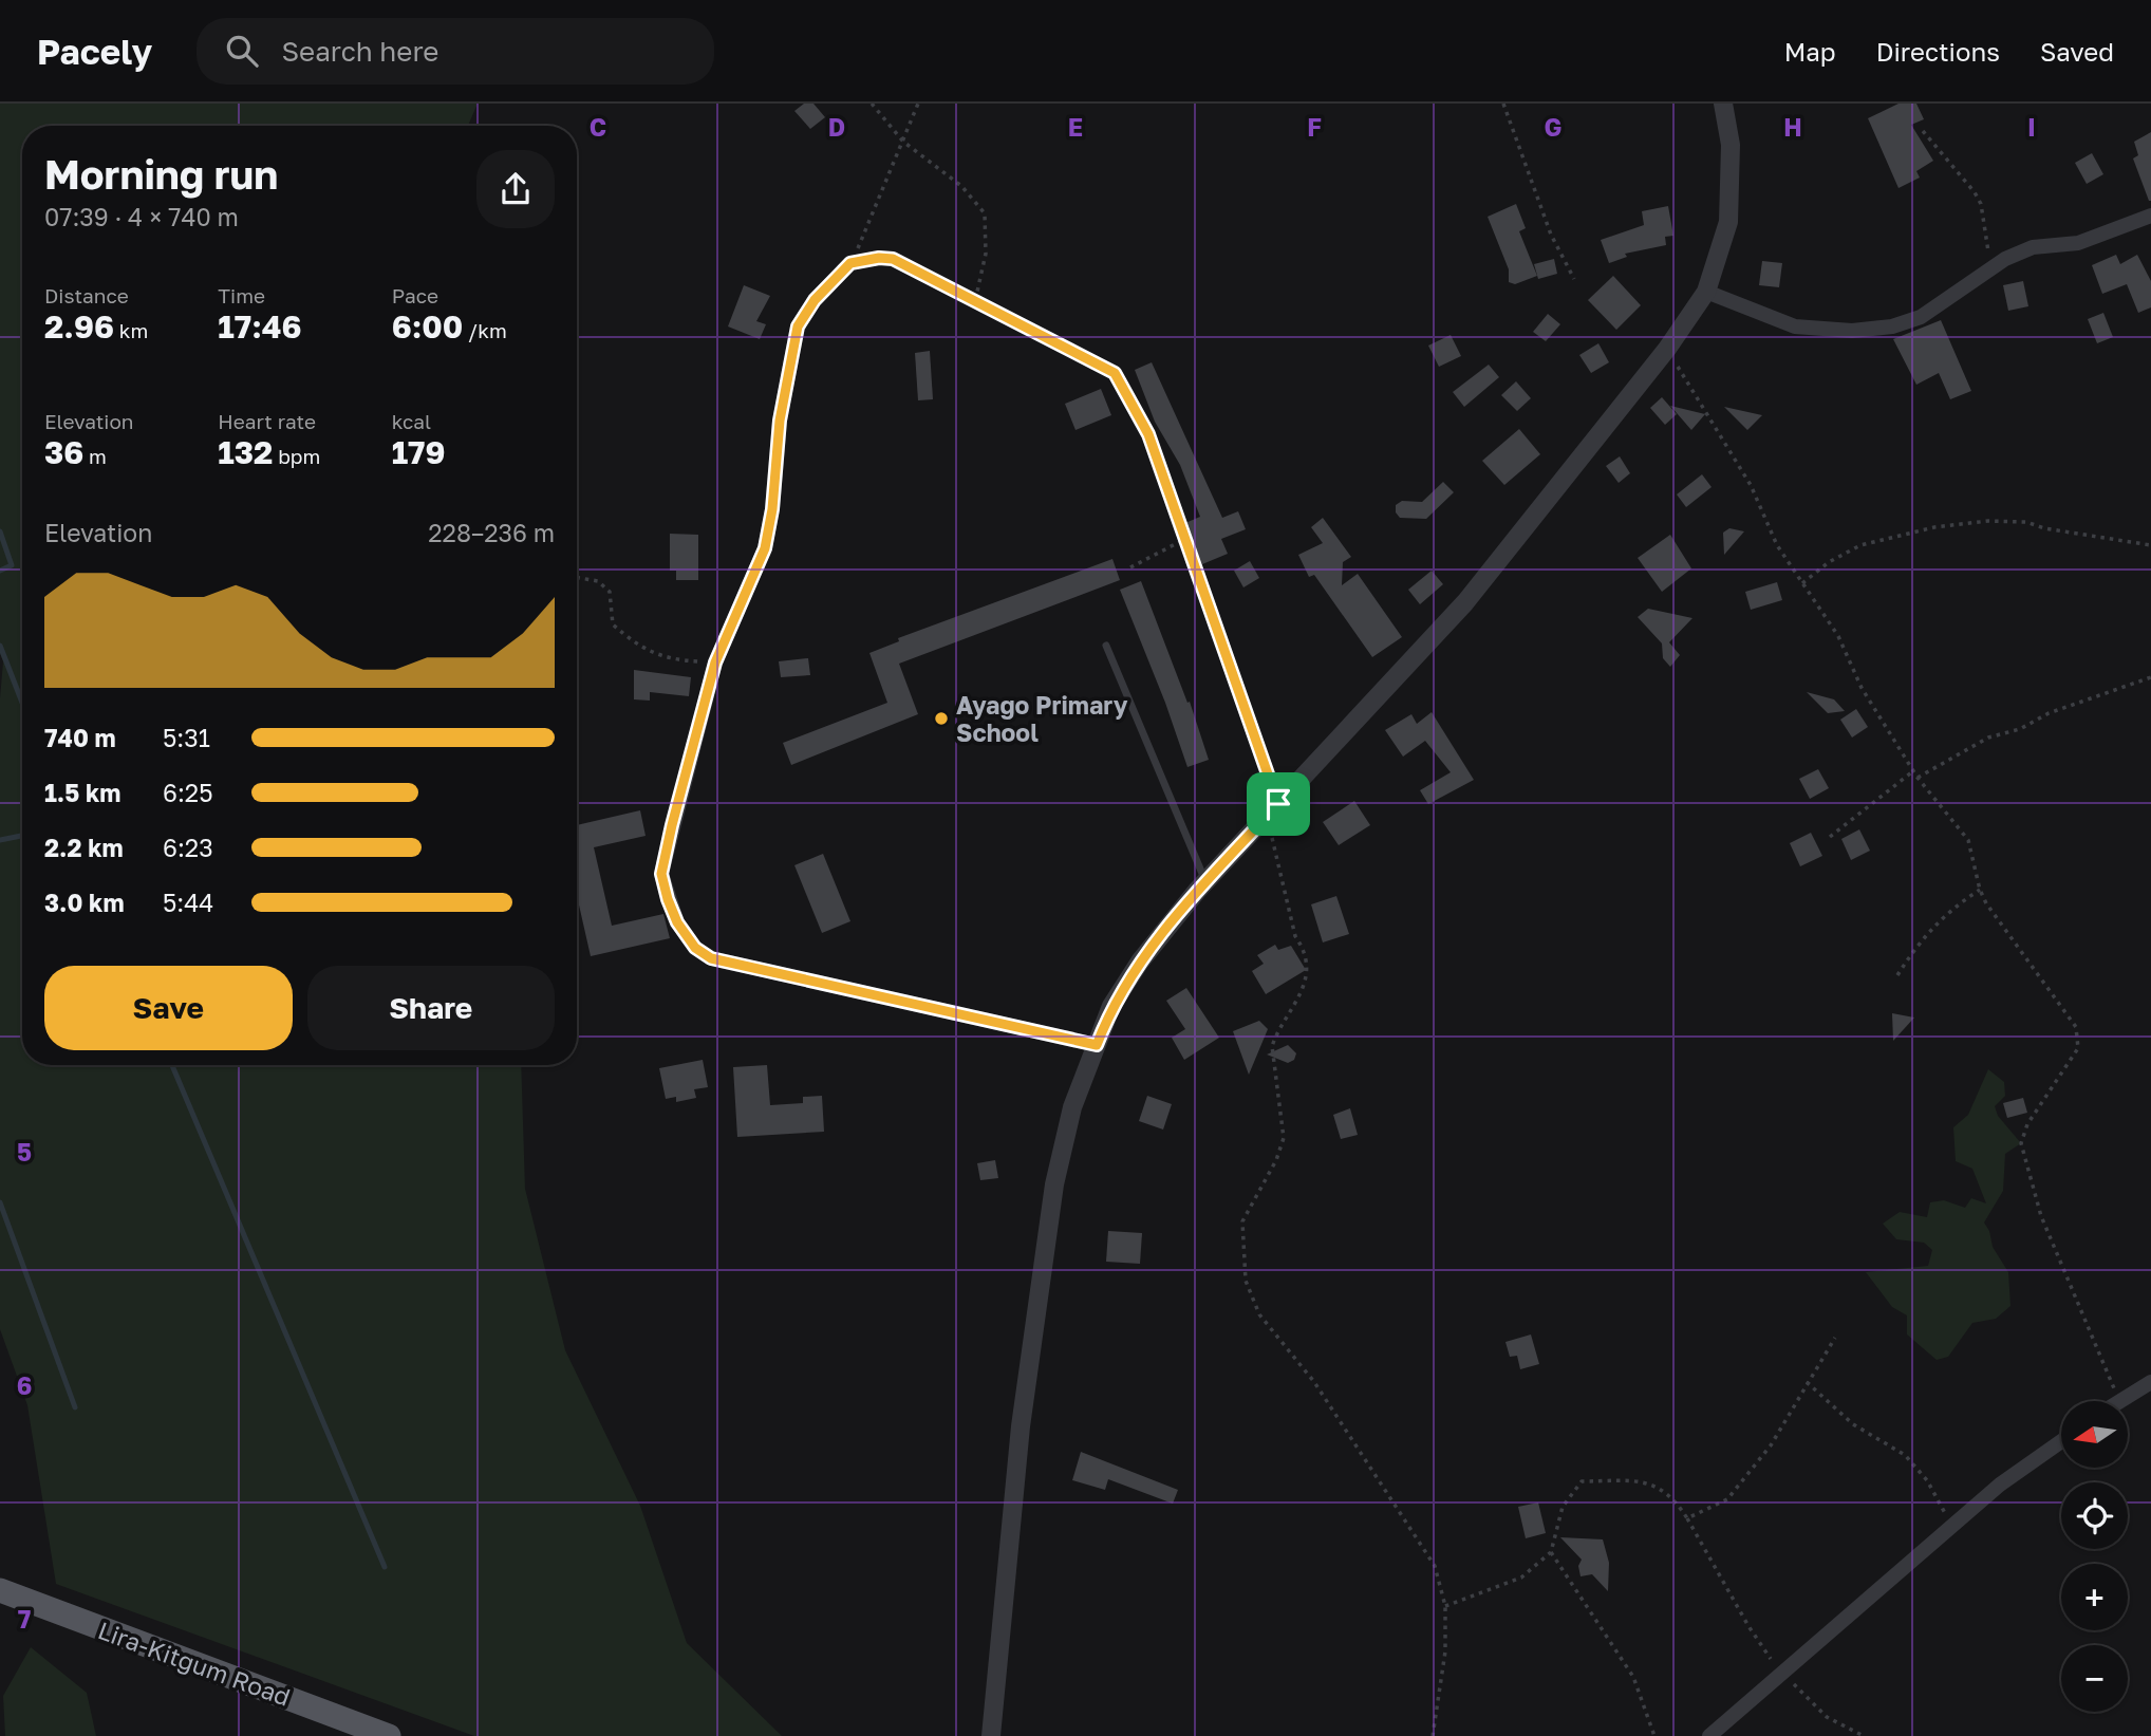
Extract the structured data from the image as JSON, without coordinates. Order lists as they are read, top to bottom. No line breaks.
{"streets":{"main road":["Lira-Kitgum Road"]},"places":["Ayago Primary School"],"north":"left","page":{"header":"Pacely","search":"Search here","nav":["Map","Directions","Saved"],"heading":["Morning run","07:39 · 4 × 740 m"],"stats":[["Distance","2.96 km"],["Time","17:46"],["Pace","6:00 /km"],["Elevation","36 m"],["Heart rate","132 bpm"],["kcal","179"]],"chart":["Elevation","228–236 m"],"list":[{"name":"740 m","note":"5:31"},{"name":"1.5 km","note":"6:25"},{"name":"2.2 km","note":"6:23"},{"name":"3.0 km","note":"5:44"}],"buttons":["Save","Share"],"map_buttons":["+","−"]},"grid":{"columns":["C","D","E","F","G","H","I"],"rows":["5","6","7"]}}
